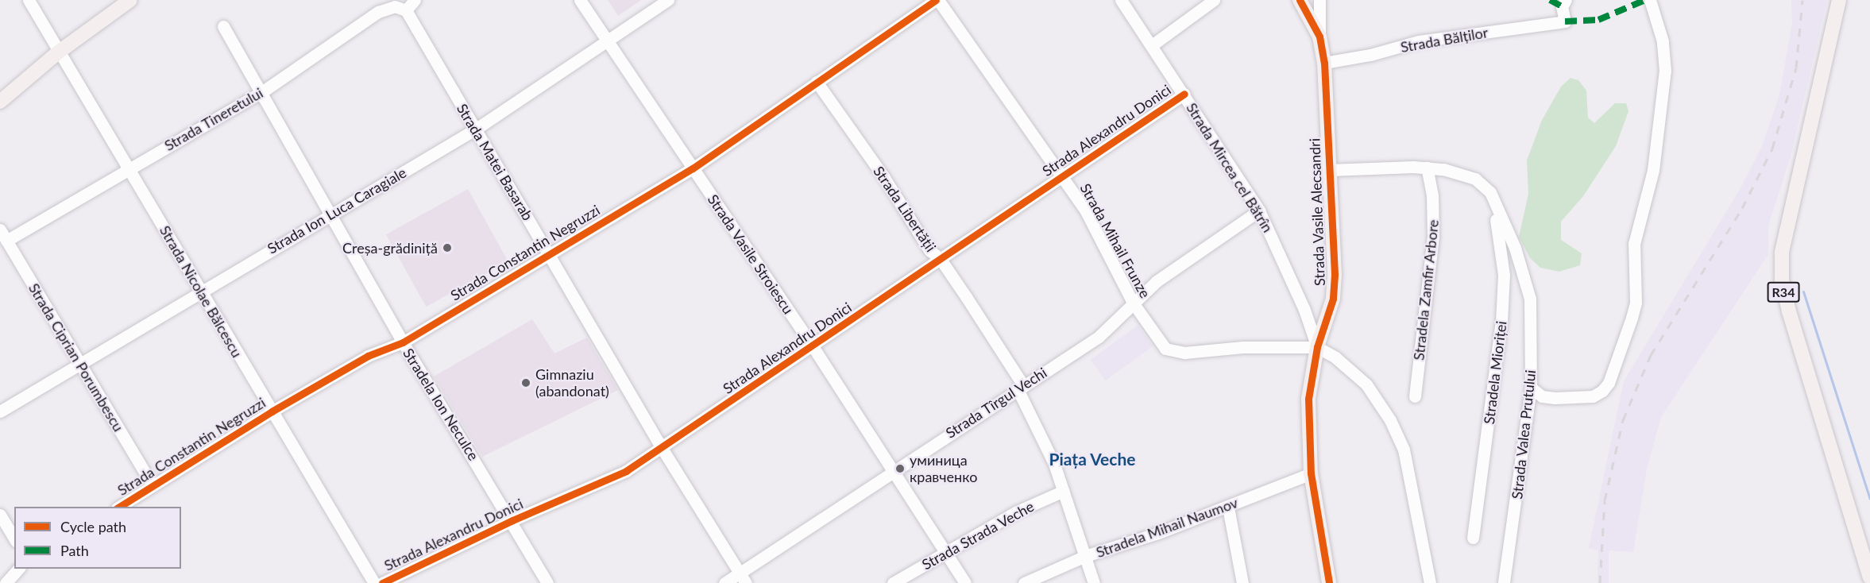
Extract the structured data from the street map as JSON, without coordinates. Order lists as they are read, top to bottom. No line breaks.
{"streets":{"main road":["Strada Vasile Alecsandri","R34"],"street":["Strada Bălților","Strada Tineretului","Strada Alexandru Donici","Strada Matei Basarab","Strada Mircea cel Bătrîn","Strada Libertății","Strada Ion Luca Caragiale","Strada Mihail Frunze","Strada Constantin Negruzzi","Strada Vasile Stroiescu","Stradela Zamfir Arbore","Strada Nicolae Bălcescu","Strada Ciprian Porumbescu","Stradela Mioriței","Strada Tîrgul Vechi","Stradela Ion Neculce","Strada Valea Prutului","Stradela Mihail Naumov","Strada Strada Veche"]},"crossings":[["Strada Bălților","Strada Vasile Alecsandri"],["Strada Tineretului","Strada Matei Basarab"],["Strada Tineretului","Strada Nicolae Bălcescu"],["Strada Tineretului","Strada Ciprian Porumbescu"],["Strada Tineretului","Stradela Ion Neculce"],["Strada Alexandru Donici","Strada Matei Basarab"],["Strada Alexandru Donici","Strada Mircea cel Bătrîn"],["Strada Alexandru Donici","Strada Libertății"],["Strada Alexandru Donici","Strada Mihail Frunze"],["Strada Alexandru Donici","Strada Vasile Stroiescu"],["Strada Alexandru Donici","Stradela Ion Neculce"],["Strada Matei Basarab","Strada Ion Luca Caragiale"],["Strada Matei Basarab","Strada Constantin Negruzzi"],["Strada Matei Basarab","Strada Tîrgul Vechi"],["Strada Mircea cel Bătrîn","Strada Vasile Alecsandri"],["Strada Mircea cel Bătrîn","Strada Mihail Frunze"],["Strada Mircea cel Bătrîn","Strada Tîrgul Vechi"],["Strada Libertății","Strada Constantin Negruzzi"],["Strada Libertății","Strada Tîrgul Vechi"],["Strada Libertății","Stradela Mihail Naumov"],["Strada Libertății","Strada Strada Veche"],["Strada Ion Luca Caragiale","Strada Vasile Stroiescu"],["Strada Ion Luca Caragiale","Strada Nicolae Bălcescu"],["Strada Ion Luca Caragiale","Strada Ciprian Porumbescu"],["Strada Ion Luca Caragiale","Stradela Ion Neculce"],["Strada Vasile Alecsandri","Strada Mihail Frunze"],["Strada Vasile Alecsandri","Stradela Mihail Naumov"],["Strada Mihail Frunze","Strada Constantin Negruzzi"],["Strada Mihail Frunze","Strada Tîrgul Vechi"],["Strada Constantin Negruzzi","Strada Vasile Stroiescu"],["Strada Constantin Negruzzi","Strada Nicolae Bălcescu"],["Strada Constantin Negruzzi","Strada Ciprian Porumbescu"],["Strada Constantin Negruzzi","Stradela Ion Neculce"],["Strada Vasile Stroiescu","Strada Tîrgul Vechi"],["Strada Vasile Stroiescu","Strada Strada Veche"],["Stradela Zamfir Arbore","Strada Valea Prutului"],["Stradela Mioriței","Strada Valea Prutului"]],"districts":["Piața Veche"],"places":["Creșa-grădiniță","Gimnaziu (abandonat)","уминица кравченко"],"legend":["Cycle path","Path"]}
